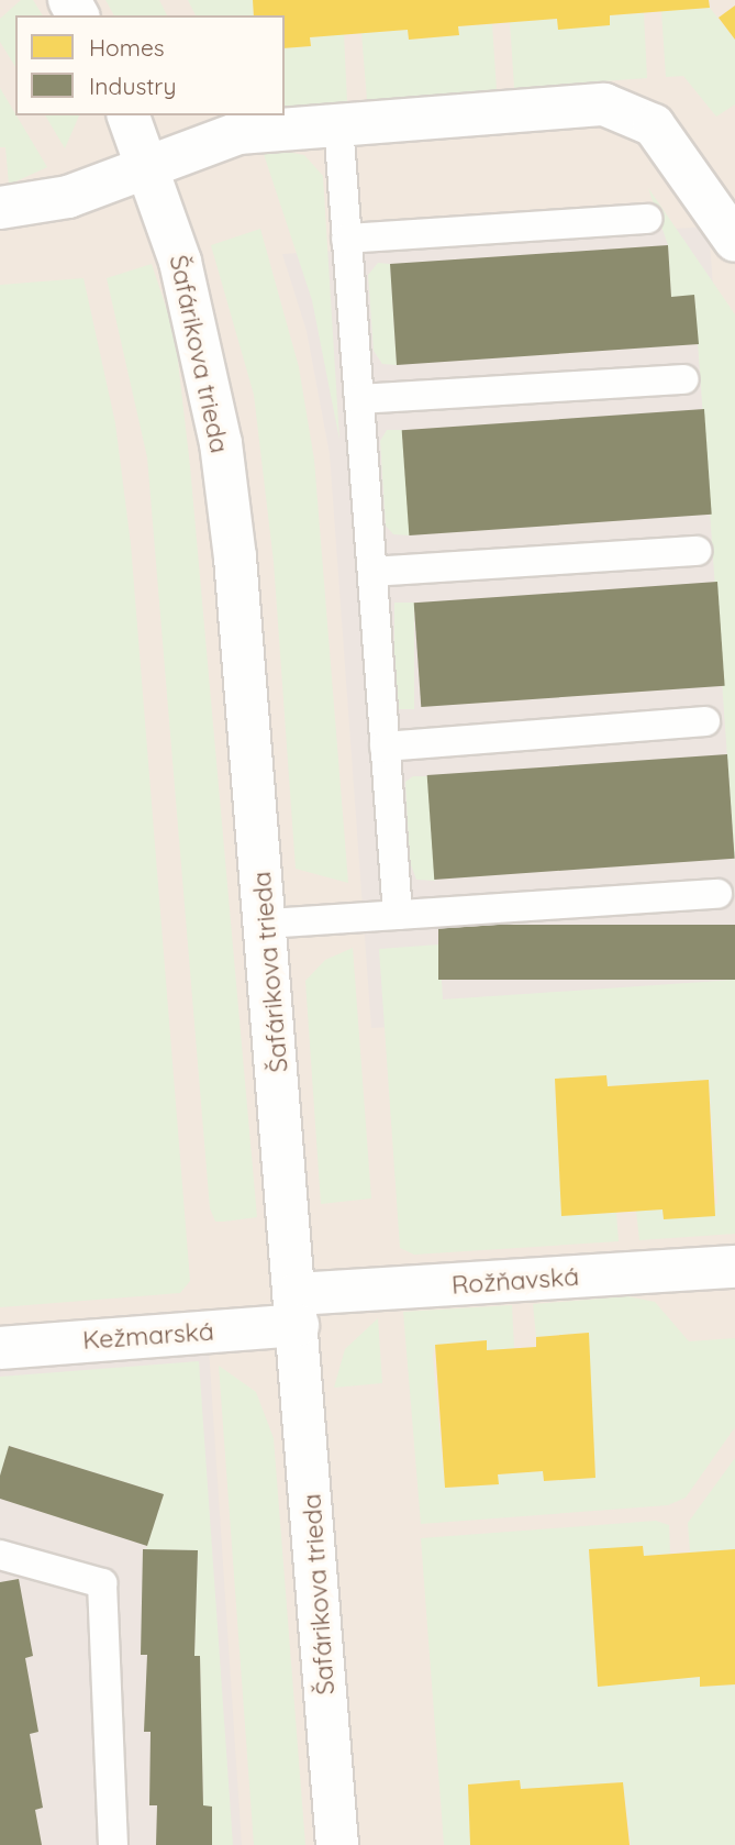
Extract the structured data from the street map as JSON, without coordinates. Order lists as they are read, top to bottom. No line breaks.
{"streets":{"street":["Šafárikova trieda","Rožňavská","Kežmarská"]},"crossings":[["Šafárikova trieda","Rožňavská"],["Šafárikova trieda","Kežmarská"],["Rožňavská","Kežmarská"]],"legend":["Homes","Industry"]}
